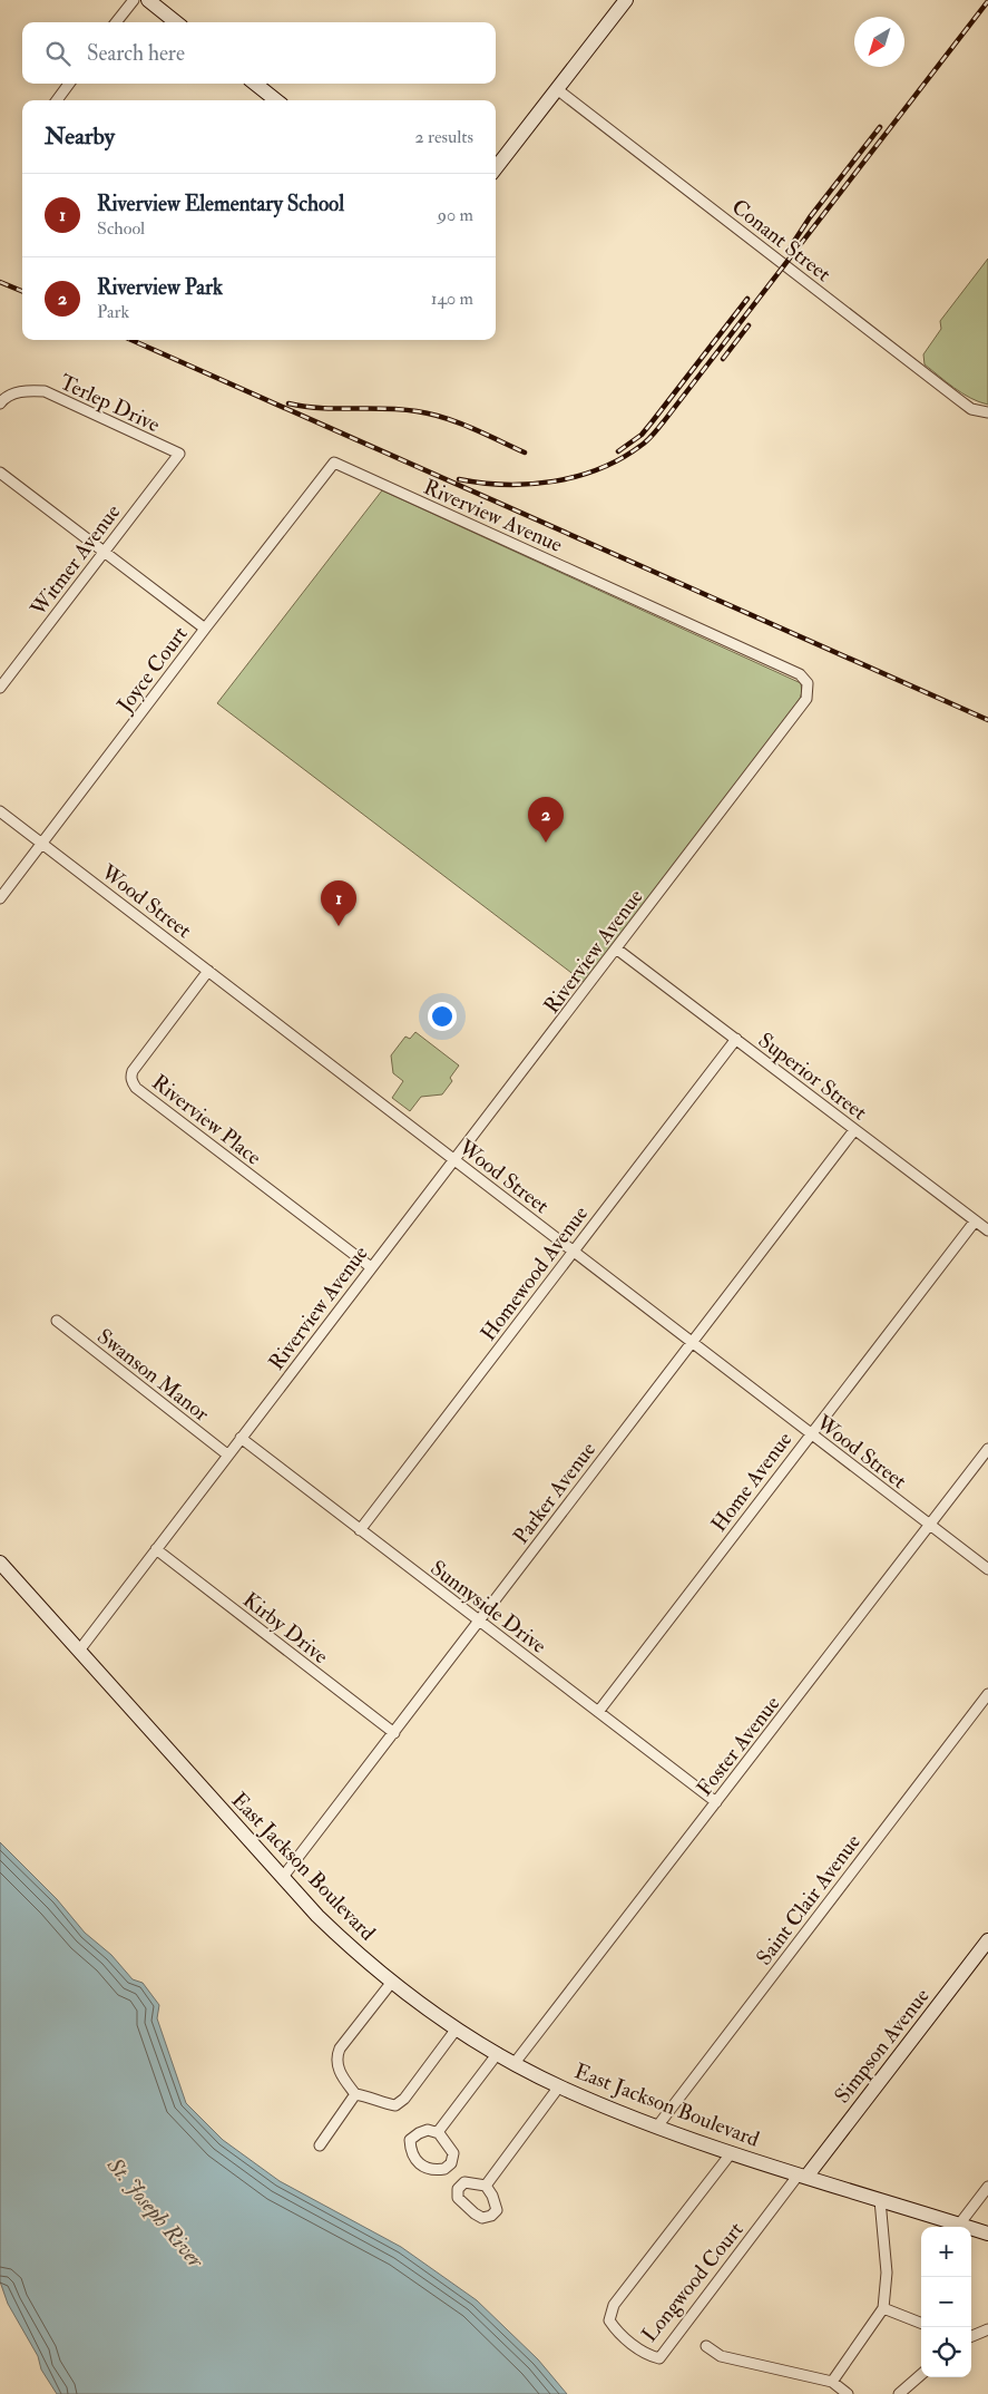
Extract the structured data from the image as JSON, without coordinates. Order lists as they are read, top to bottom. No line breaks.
{"streets":{"main road":["East Jackson Boulevard","Simpson Avenue"],"street":["Conant Street","Terlep Drive","Riverview Avenue","Witmer Avenue","Joyce Court","Wood Street","Superior Street","Riverview Place","Homewood Avenue","Swanson Manor","Home Avenue","Parker Avenue","Sunnyside Drive","Kirby Drive","Foster Avenue","Saint Clair Avenue","Longwood Court"]},"crossings":[["Terlep Drive","Witmer Avenue"],["Riverview Avenue","Joyce Court"],["Riverview Avenue","Wood Street"],["Riverview Avenue","Superior Street"],["Riverview Avenue","Riverview Place"],["Riverview Avenue","Swanson Manor"],["Riverview Avenue","Sunnyside Drive"],["Riverview Avenue","Kirby Drive"],["Riverview Avenue","East Jackson Boulevard"],["Joyce Court","Wood Street"],["Wood Street","Riverview Place"],["Wood Street","Homewood Avenue"],["Wood Street","Home Avenue"],["Wood Street","Parker Avenue"],["Wood Street","Foster Avenue"],["Superior Street","Homewood Avenue"],["Superior Street","Home Avenue"],["Superior Street","Parker Avenue"],["Homewood Avenue","Sunnyside Drive"],["Home Avenue","Sunnyside Drive"],["Parker Avenue","Sunnyside Drive"],["Parker Avenue","Kirby Drive"],["Parker Avenue","East Jackson Boulevard"],["Sunnyside Drive","Foster Avenue"],["Foster Avenue","East Jackson Boulevard"],["East Jackson Boulevard","Saint Clair Avenue"],["East Jackson Boulevard","Simpson Avenue"],["East Jackson Boulevard","Longwood Court"],["Simpson Avenue","Longwood Court"]],"water":["St. Joseph River"],"north":"bottom left","page":{"search":"Search here","heading":["Nearby","2 results"],"list":[{"mark":"1","name":"Riverview Elementary School","note":"School","value":"90 m"},{"mark":"2","name":"Riverview Park","note":"Park","value":"140 m"}],"pins":["2","1"],"map_buttons":["+","−"]}}
